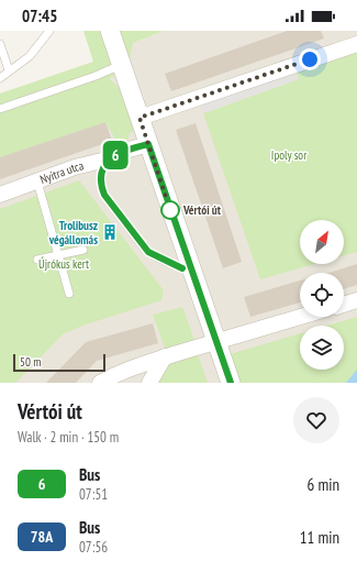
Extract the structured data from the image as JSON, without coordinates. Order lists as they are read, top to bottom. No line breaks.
{"streets":{"street":["Nyitra utca"]},"parks":["Ipoly sor","Újrókus kert"],"places":{"other":["Vértói út"],"building":["Trolibusz végállomás"]},"lines":["bus line 6"],"scale_bar":"50 m","north":"top right","page":{"status":"07:45","on_map":"6","scale":"50 m","heading":["Vértói út","Walk · 2 min · 150 m"],"list":[{"mark":"6","name":"Bus","note":"07:51","value":"6 min"},{"mark":"78A","name":"Bus","note":"07:56","value":"11 min"}]}}
